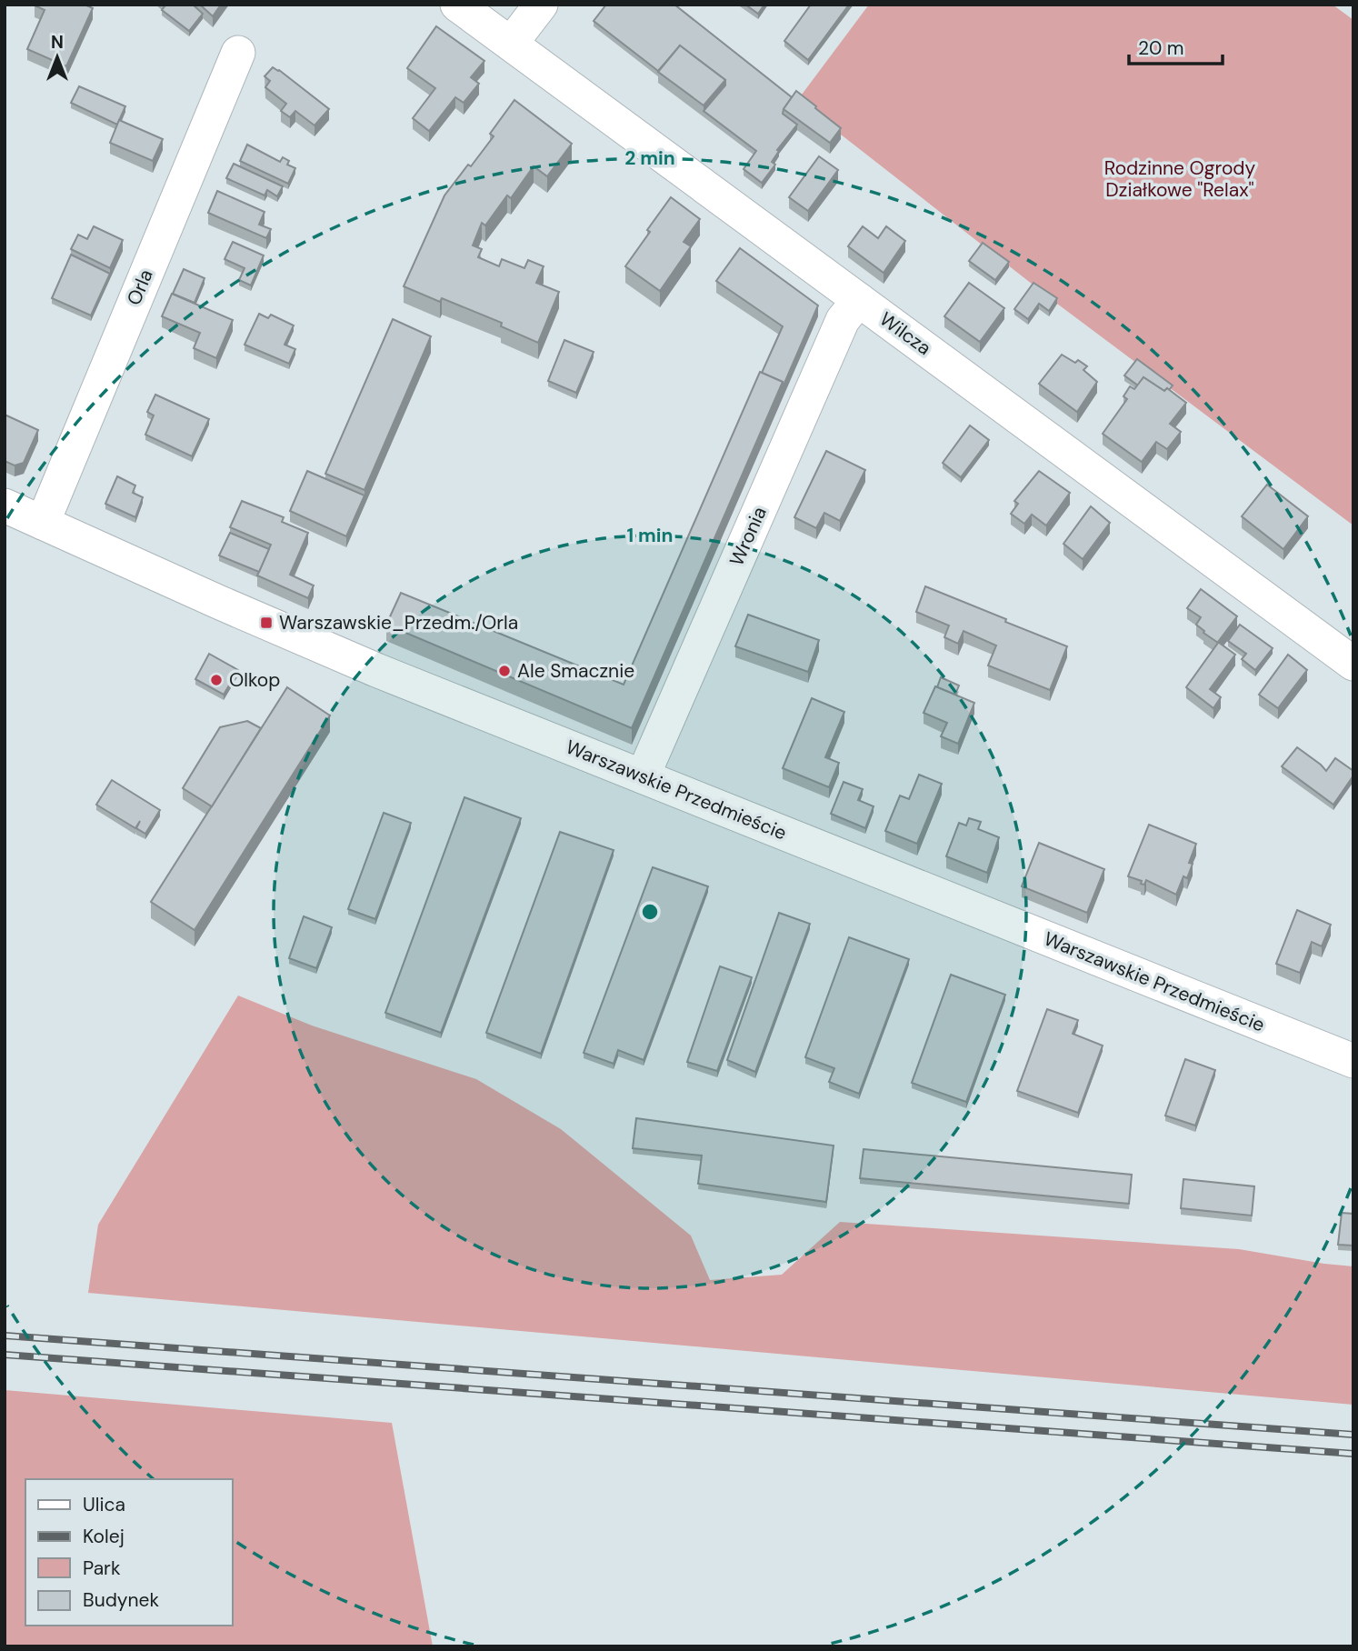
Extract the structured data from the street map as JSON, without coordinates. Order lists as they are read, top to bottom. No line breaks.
{"streets":{"street":["Orla","Wilcza","Wronia","Warszawskie Przedmieście"]},"crossings":[["Orla","Warszawskie Przedmieście"],["Wilcza","Wronia"],["Wronia","Warszawskie Przedmieście"]],"parks":["Rodzinne Ogrody Działkowe \"Relax\""],"places":{"transit":["Warszawskie_Przedm./Orla"],"other":["Ale Smacznie","Olkop"]},"legend":["Ulica","Kolej","Park","Budynek"],"scale_bar":"20 m","north":"top","rings":["2 min","1 min"]}
